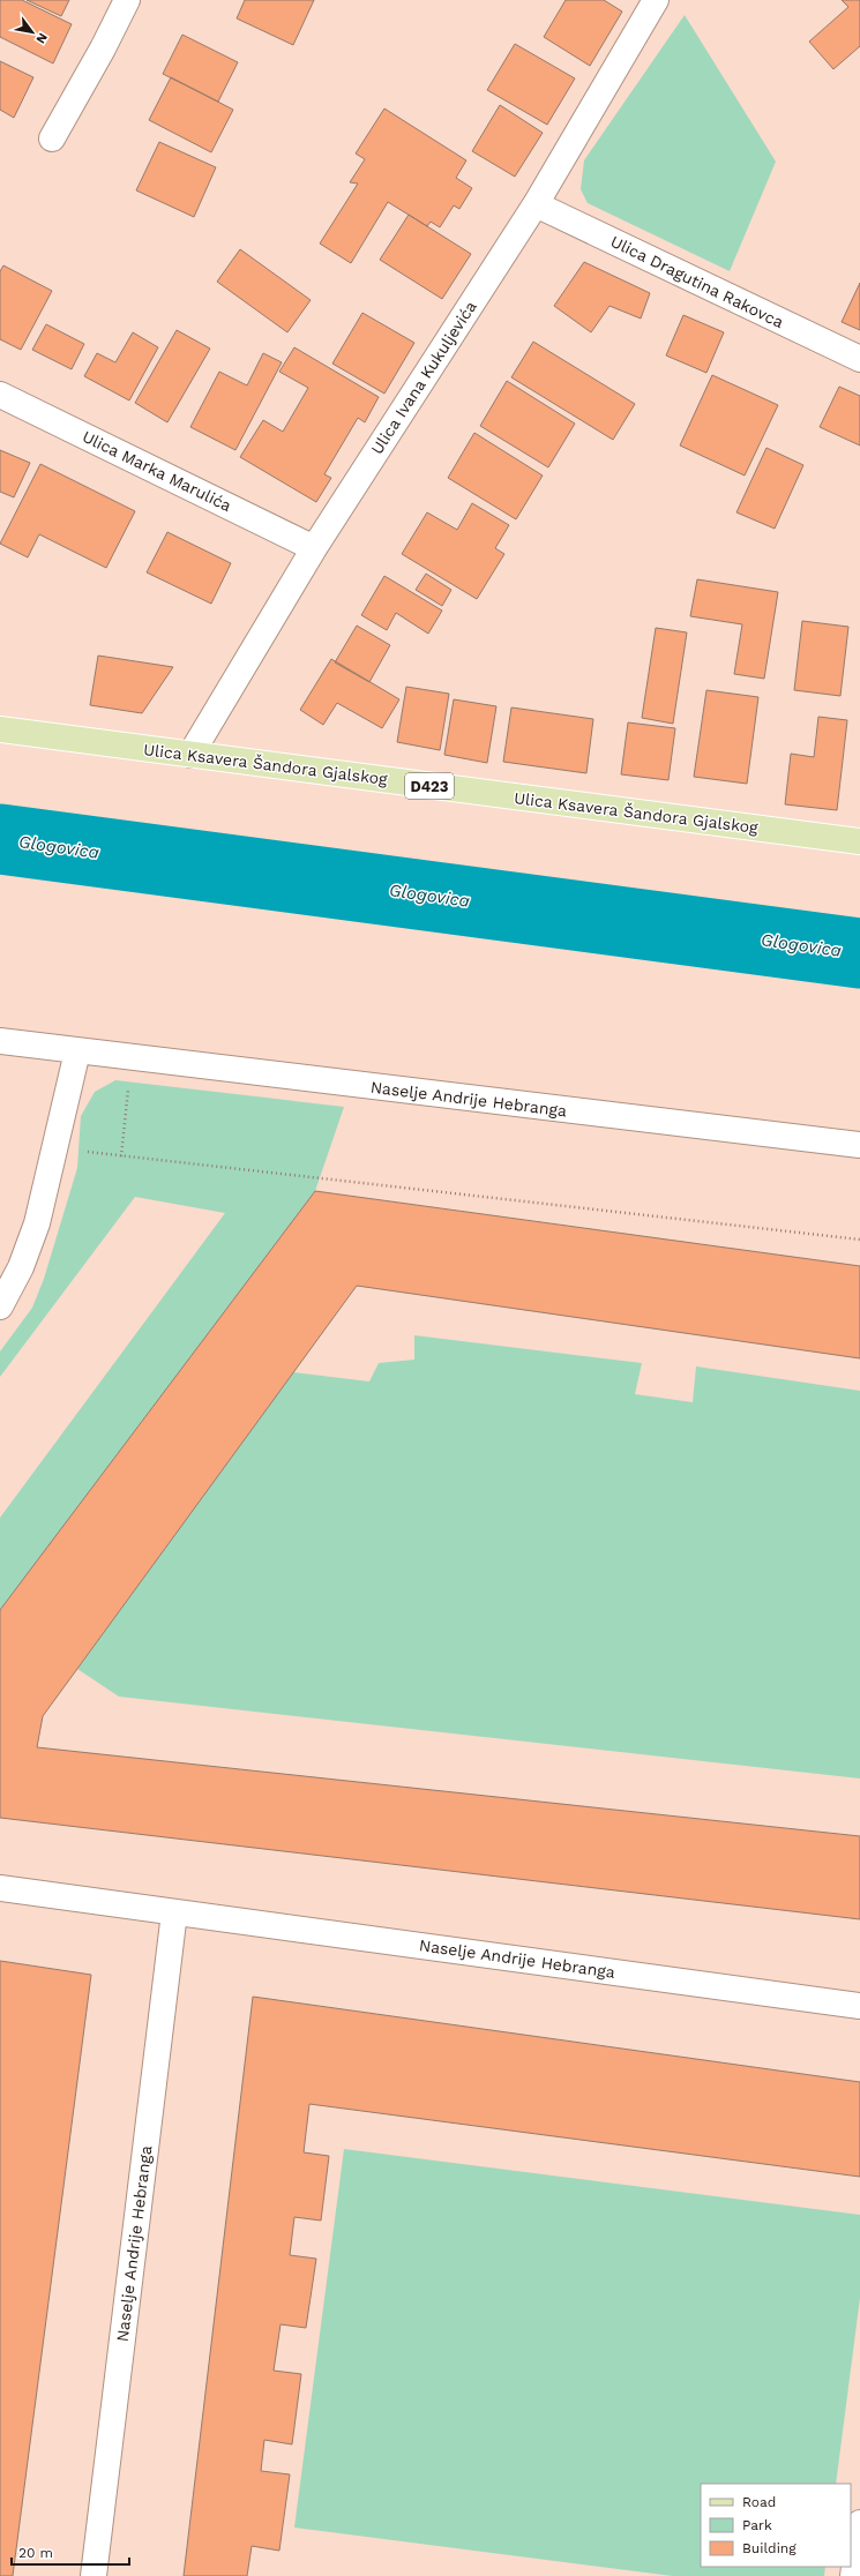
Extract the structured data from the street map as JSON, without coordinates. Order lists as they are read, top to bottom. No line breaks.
{"streets":{"main road":["Ulica Ksavera Šandora Gjalskog","D423"],"street":["Ulica Dragutina Rakovca","Ulica Ivana Kukuljevića","Ulica Marka Marulića","Naselje Andrije Hebranga"]},"crossings":[["Ulica Dragutina Rakovca","Ulica Ivana Kukuljevića"],["Ulica Ivana Kukuljevića","Ulica Marka Marulića"],["Ulica Ivana Kukuljevića","Ulica Ksavera Šandora Gjalskog"]],"water":["Glogovica"],"legend":["Road","Park","Building"],"scale_bar":"20 m","north":"bottom right"}
